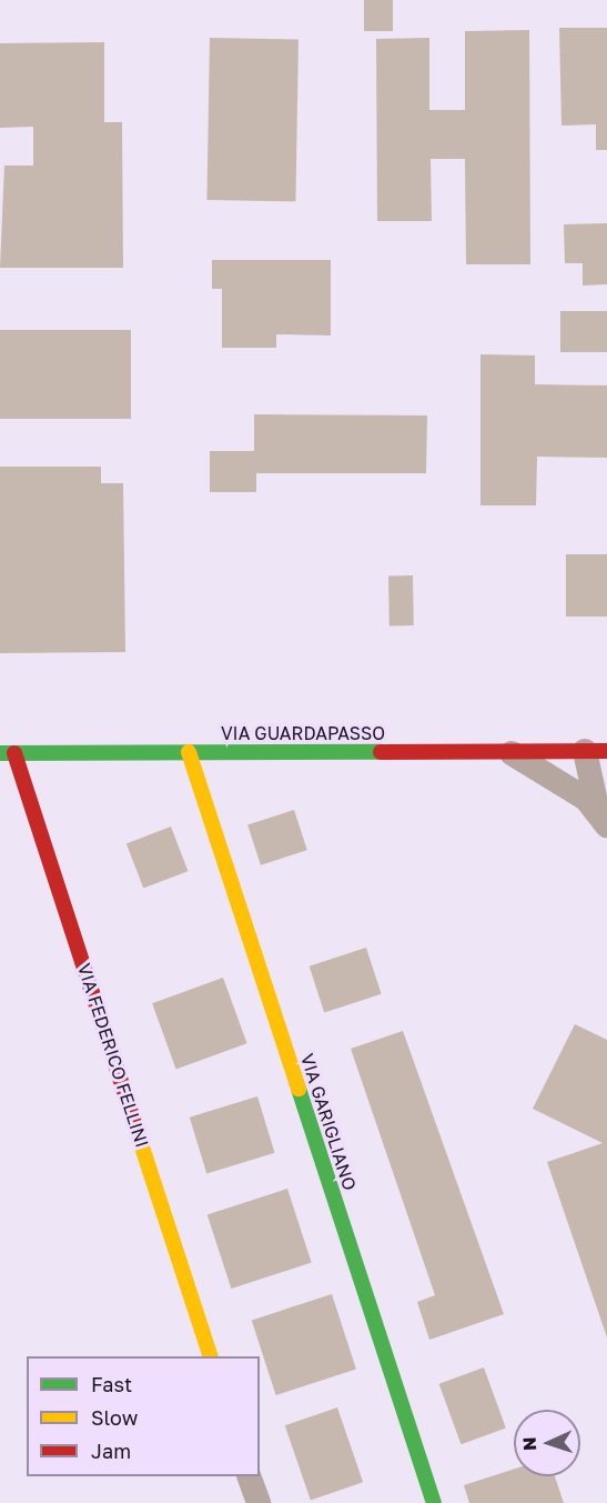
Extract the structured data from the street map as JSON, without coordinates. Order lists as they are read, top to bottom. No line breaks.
{"streets":{"street":["VIA GUARDAPASSO","VIA FEDERICO FELLINI","VIA GARIGLIANO"]},"crossings":[["VIA GUARDAPASSO","VIA FEDERICO FELLINI"],["VIA GUARDAPASSO","VIA GARIGLIANO"]],"legend":["Fast","Slow","Jam"],"north":"left"}
